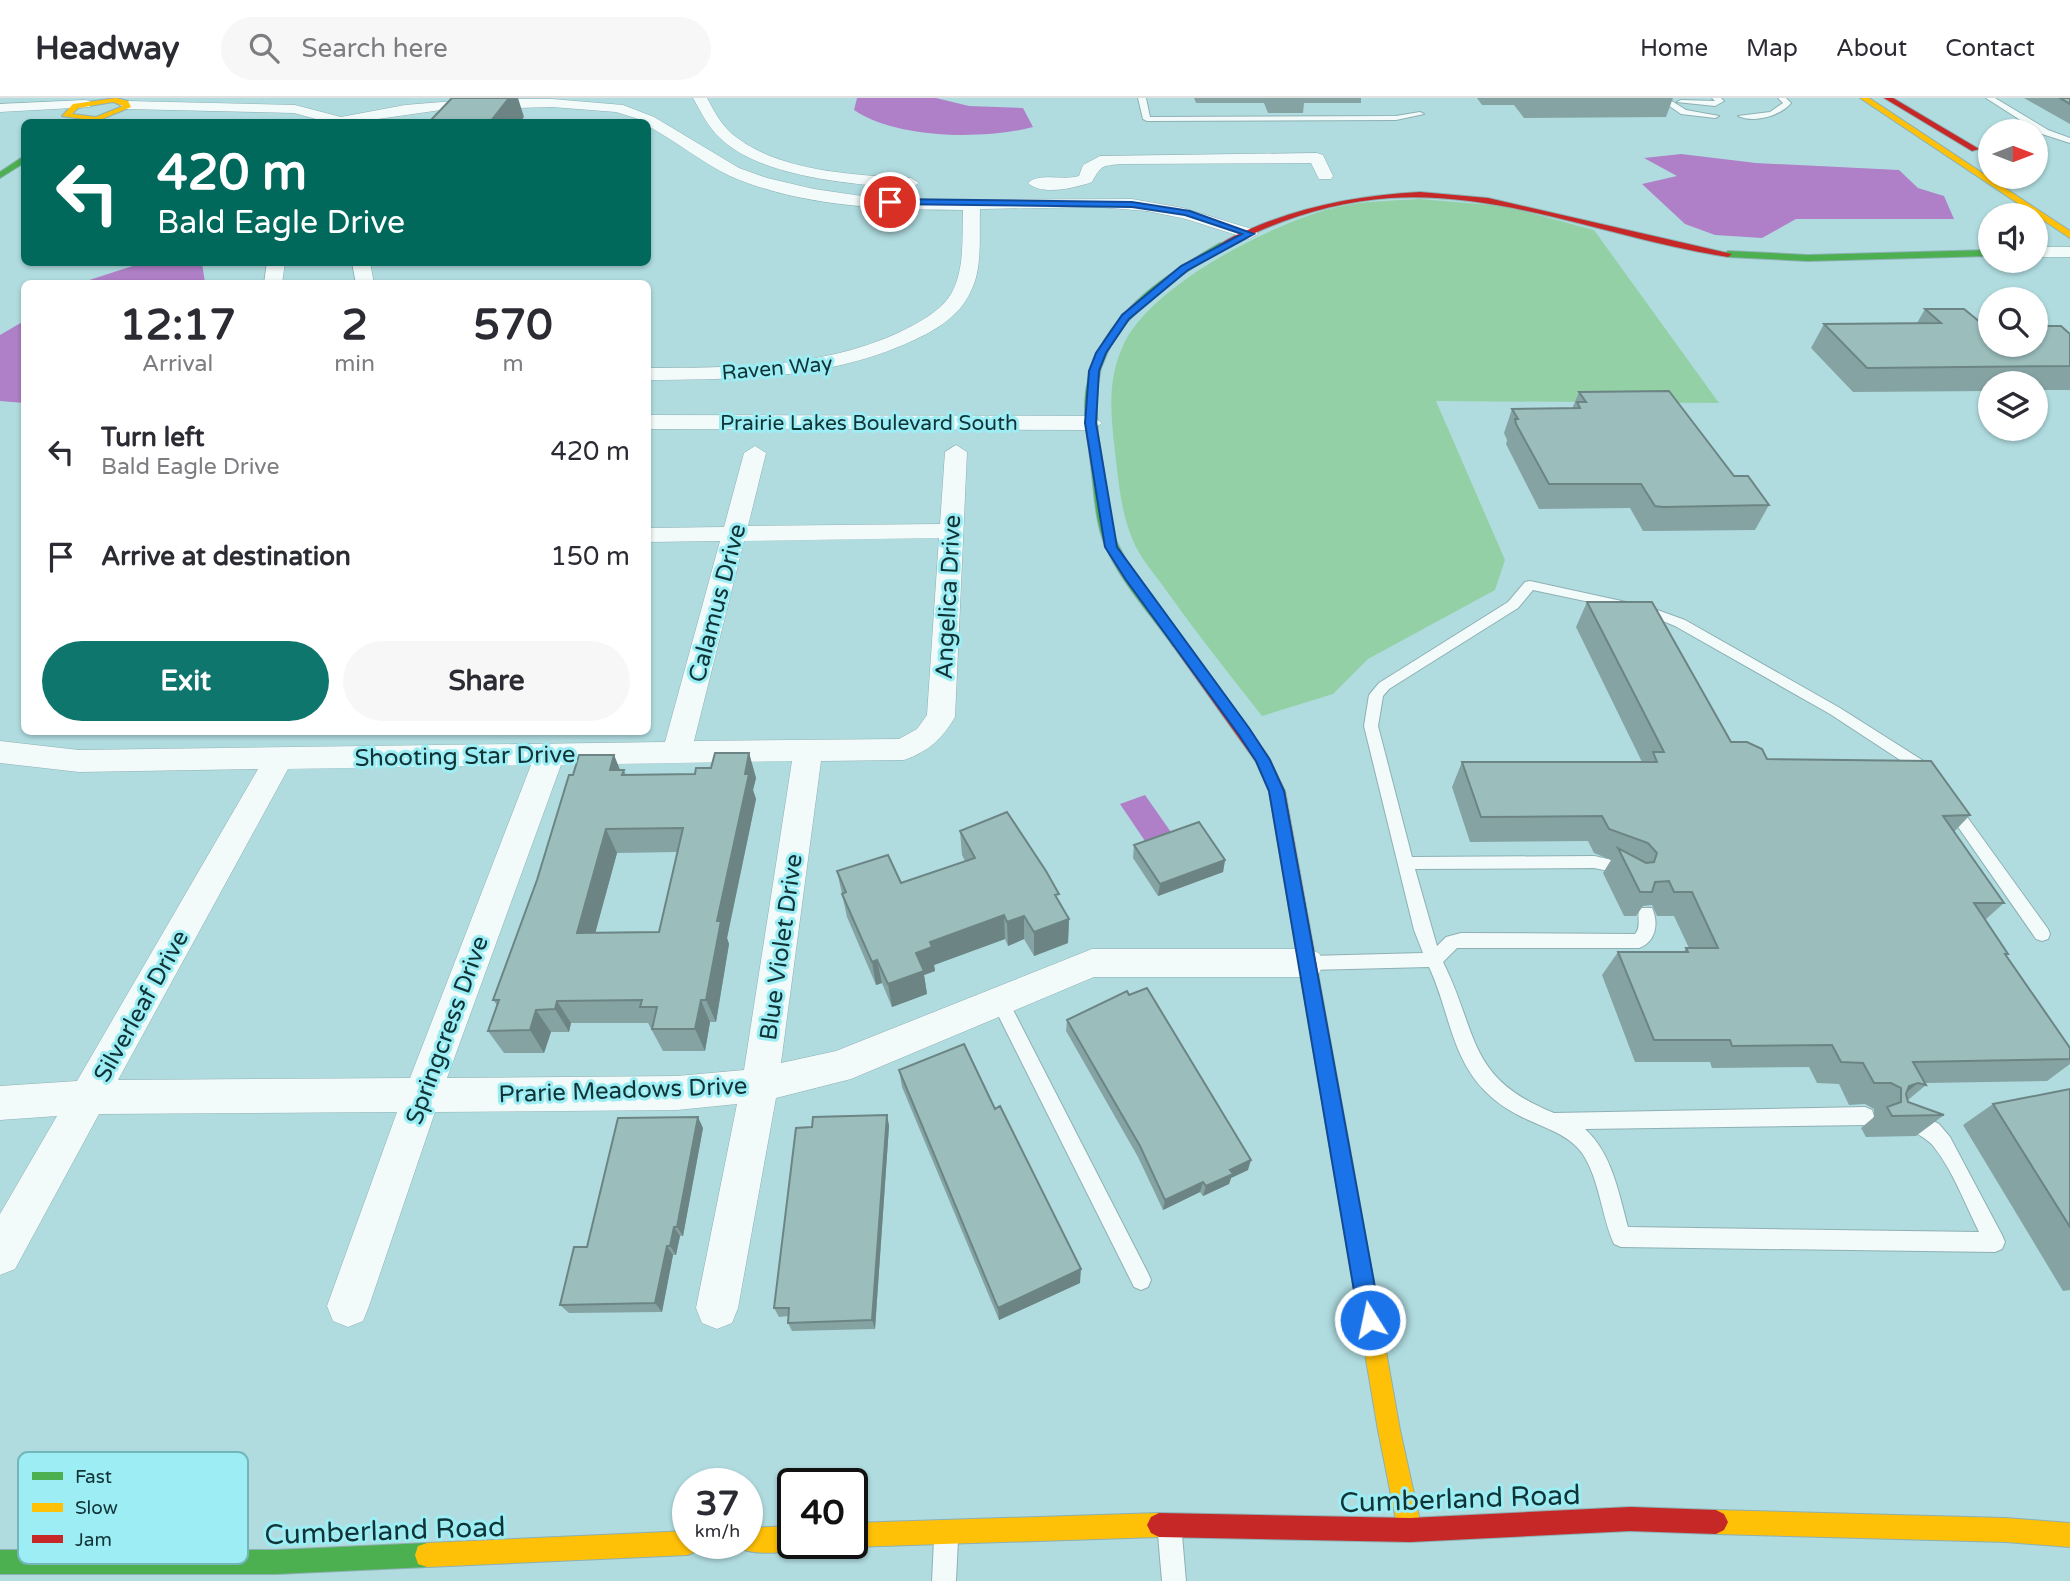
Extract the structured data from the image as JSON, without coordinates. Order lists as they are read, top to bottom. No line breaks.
{"streets":{"main road":["Cumberland Road"],"street":["Raven Way","Prairie Lakes Boulevard South","Angelica Drive","Calamus Drive","Shooting Star Drive","Blue Violet Drive","Silverleaf Drive","Springcress Drive","Prarie Meadows Drive"]},"crossings":[["Angelica Drive","Shooting Star Drive"],["Calamus Drive","Shooting Star Drive"],["Shooting Star Drive","Blue Violet Drive"],["Shooting Star Drive","Silverleaf Drive"],["Shooting Star Drive","Springcress Drive"],["Blue Violet Drive","Prarie Meadows Drive"],["Silverleaf Drive","Prarie Meadows Drive"],["Springcress Drive","Prarie Meadows Drive"]],"legend":["Fast","Slow","Jam"],"north":"right","page":{"header":"Headway","search":"Search here","nav":["Home","Map","About","Contact"],"turn":["420 m","Bald Eagle Drive"],"eta":["12:17","Arrival","2","min","570","m"],"list":[{"name":"Turn left","note":"Bald Eagle Drive","value":"420 m"},{"name":"Arrive at destination","value":"150 m"}],"buttons":["Exit","Share"],"speed":"37 km/h","limit":"40"}}
